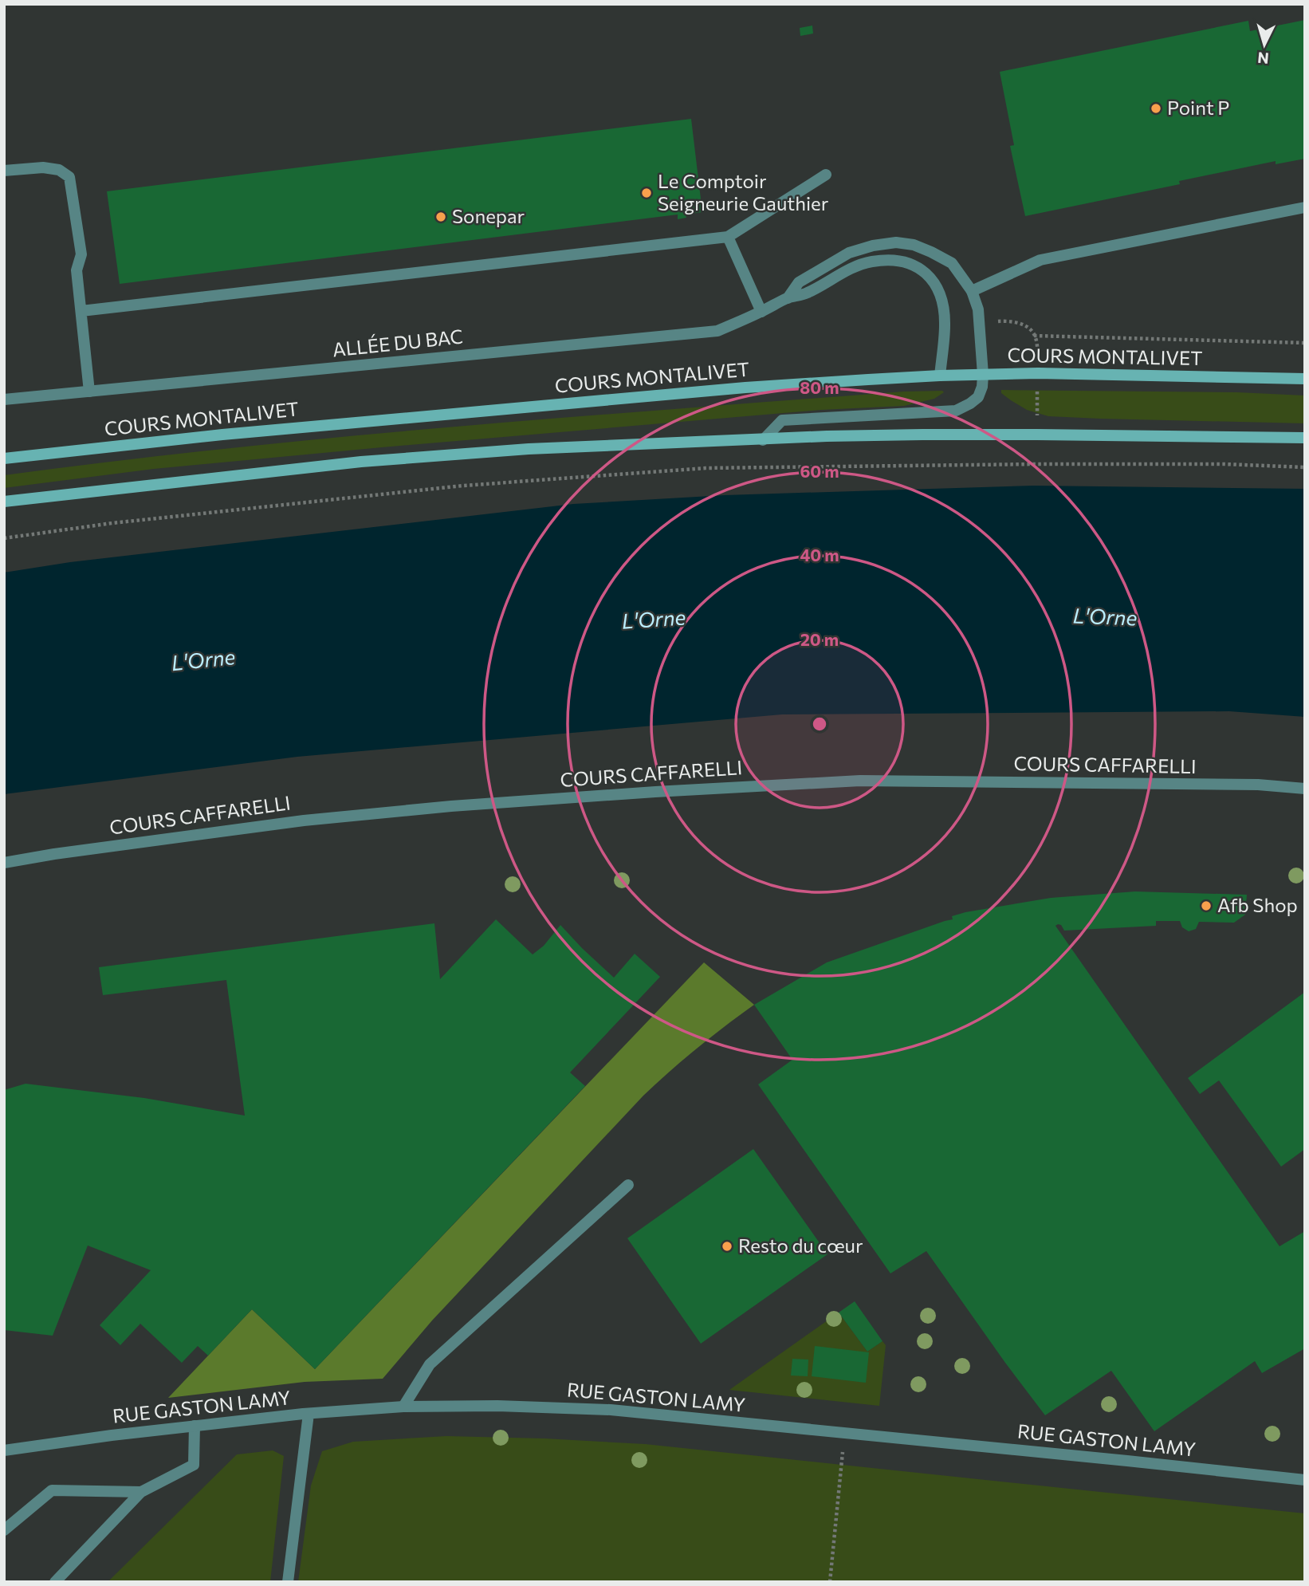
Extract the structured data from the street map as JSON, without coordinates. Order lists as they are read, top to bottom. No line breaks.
{"streets":{"main road":["COURS MONTALIVET"],"street":["ALLÉE DU BAC","COURS CAFFARELLI","RUE GASTON LAMY"]},"crossings":[["ALLÉE DU BAC","COURS MONTALIVET"]],"water":["L'Orne"],"places":["Point P","Le Comptoir Seigneurie Gauthier","Sonepar","Afb Shop","Resto du cœur"],"north":"bottom","rings":["80 m","60 m","40 m","20 m"]}
